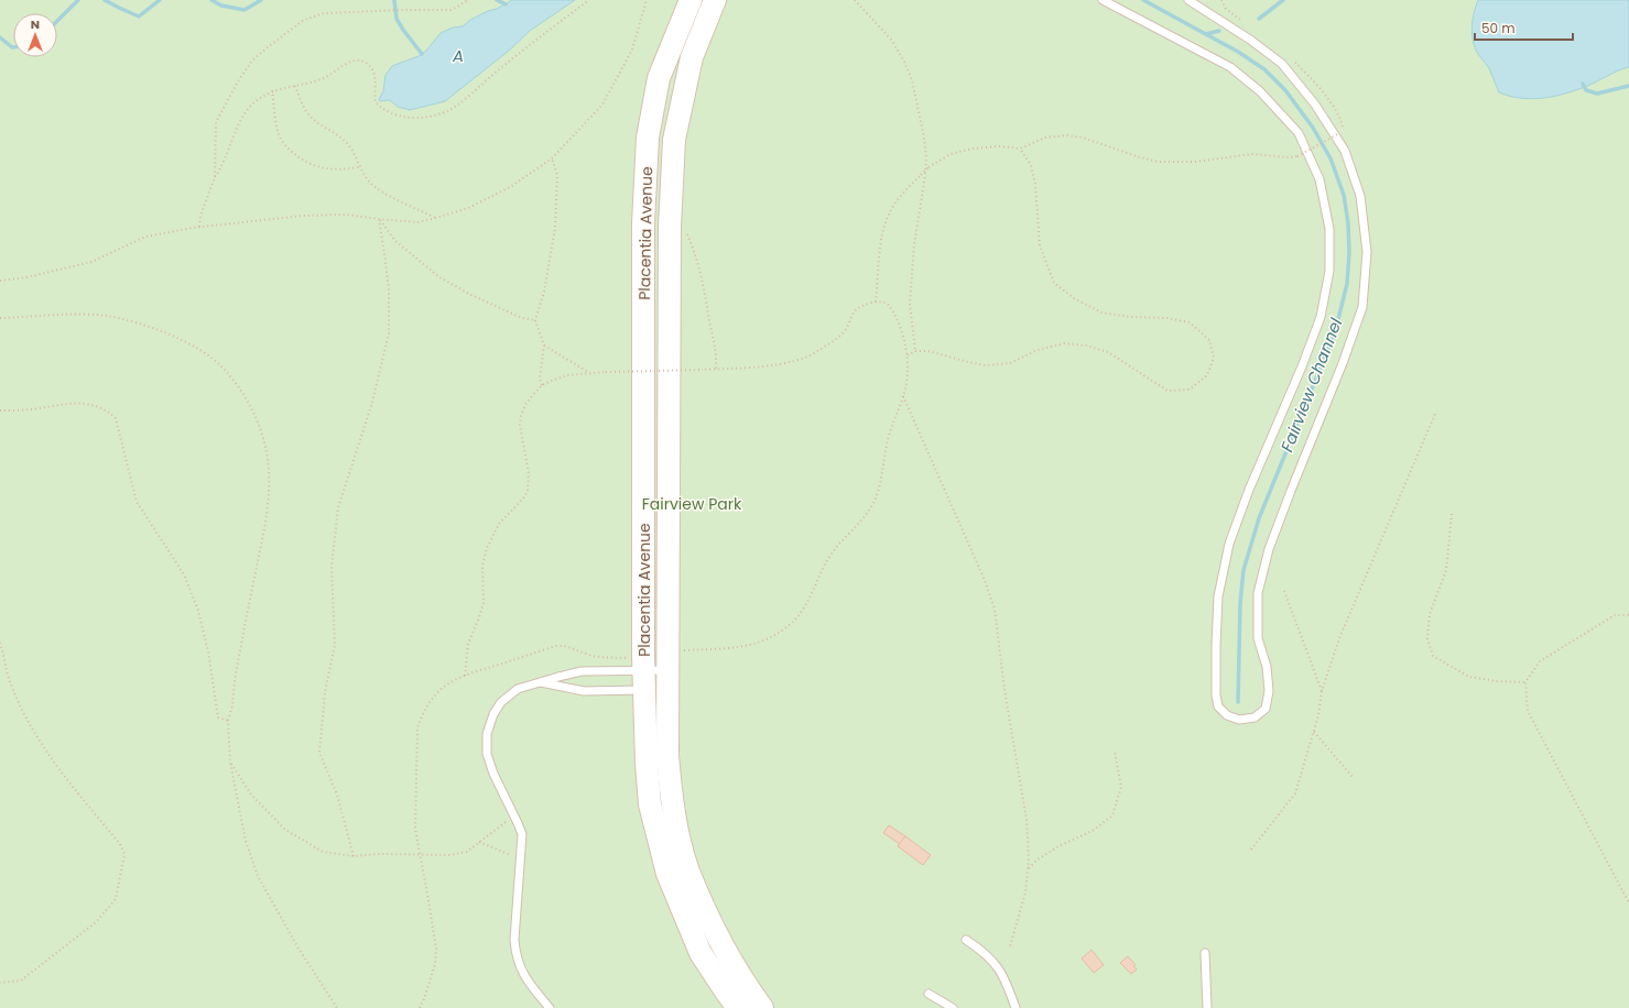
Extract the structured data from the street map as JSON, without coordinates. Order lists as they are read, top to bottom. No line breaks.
{"streets":{"main road":["Placentia Avenue"]},"water":["A","Fairview Channel"],"parks":["Fairview Park"],"scale_bar":"50 m","north":"top"}
